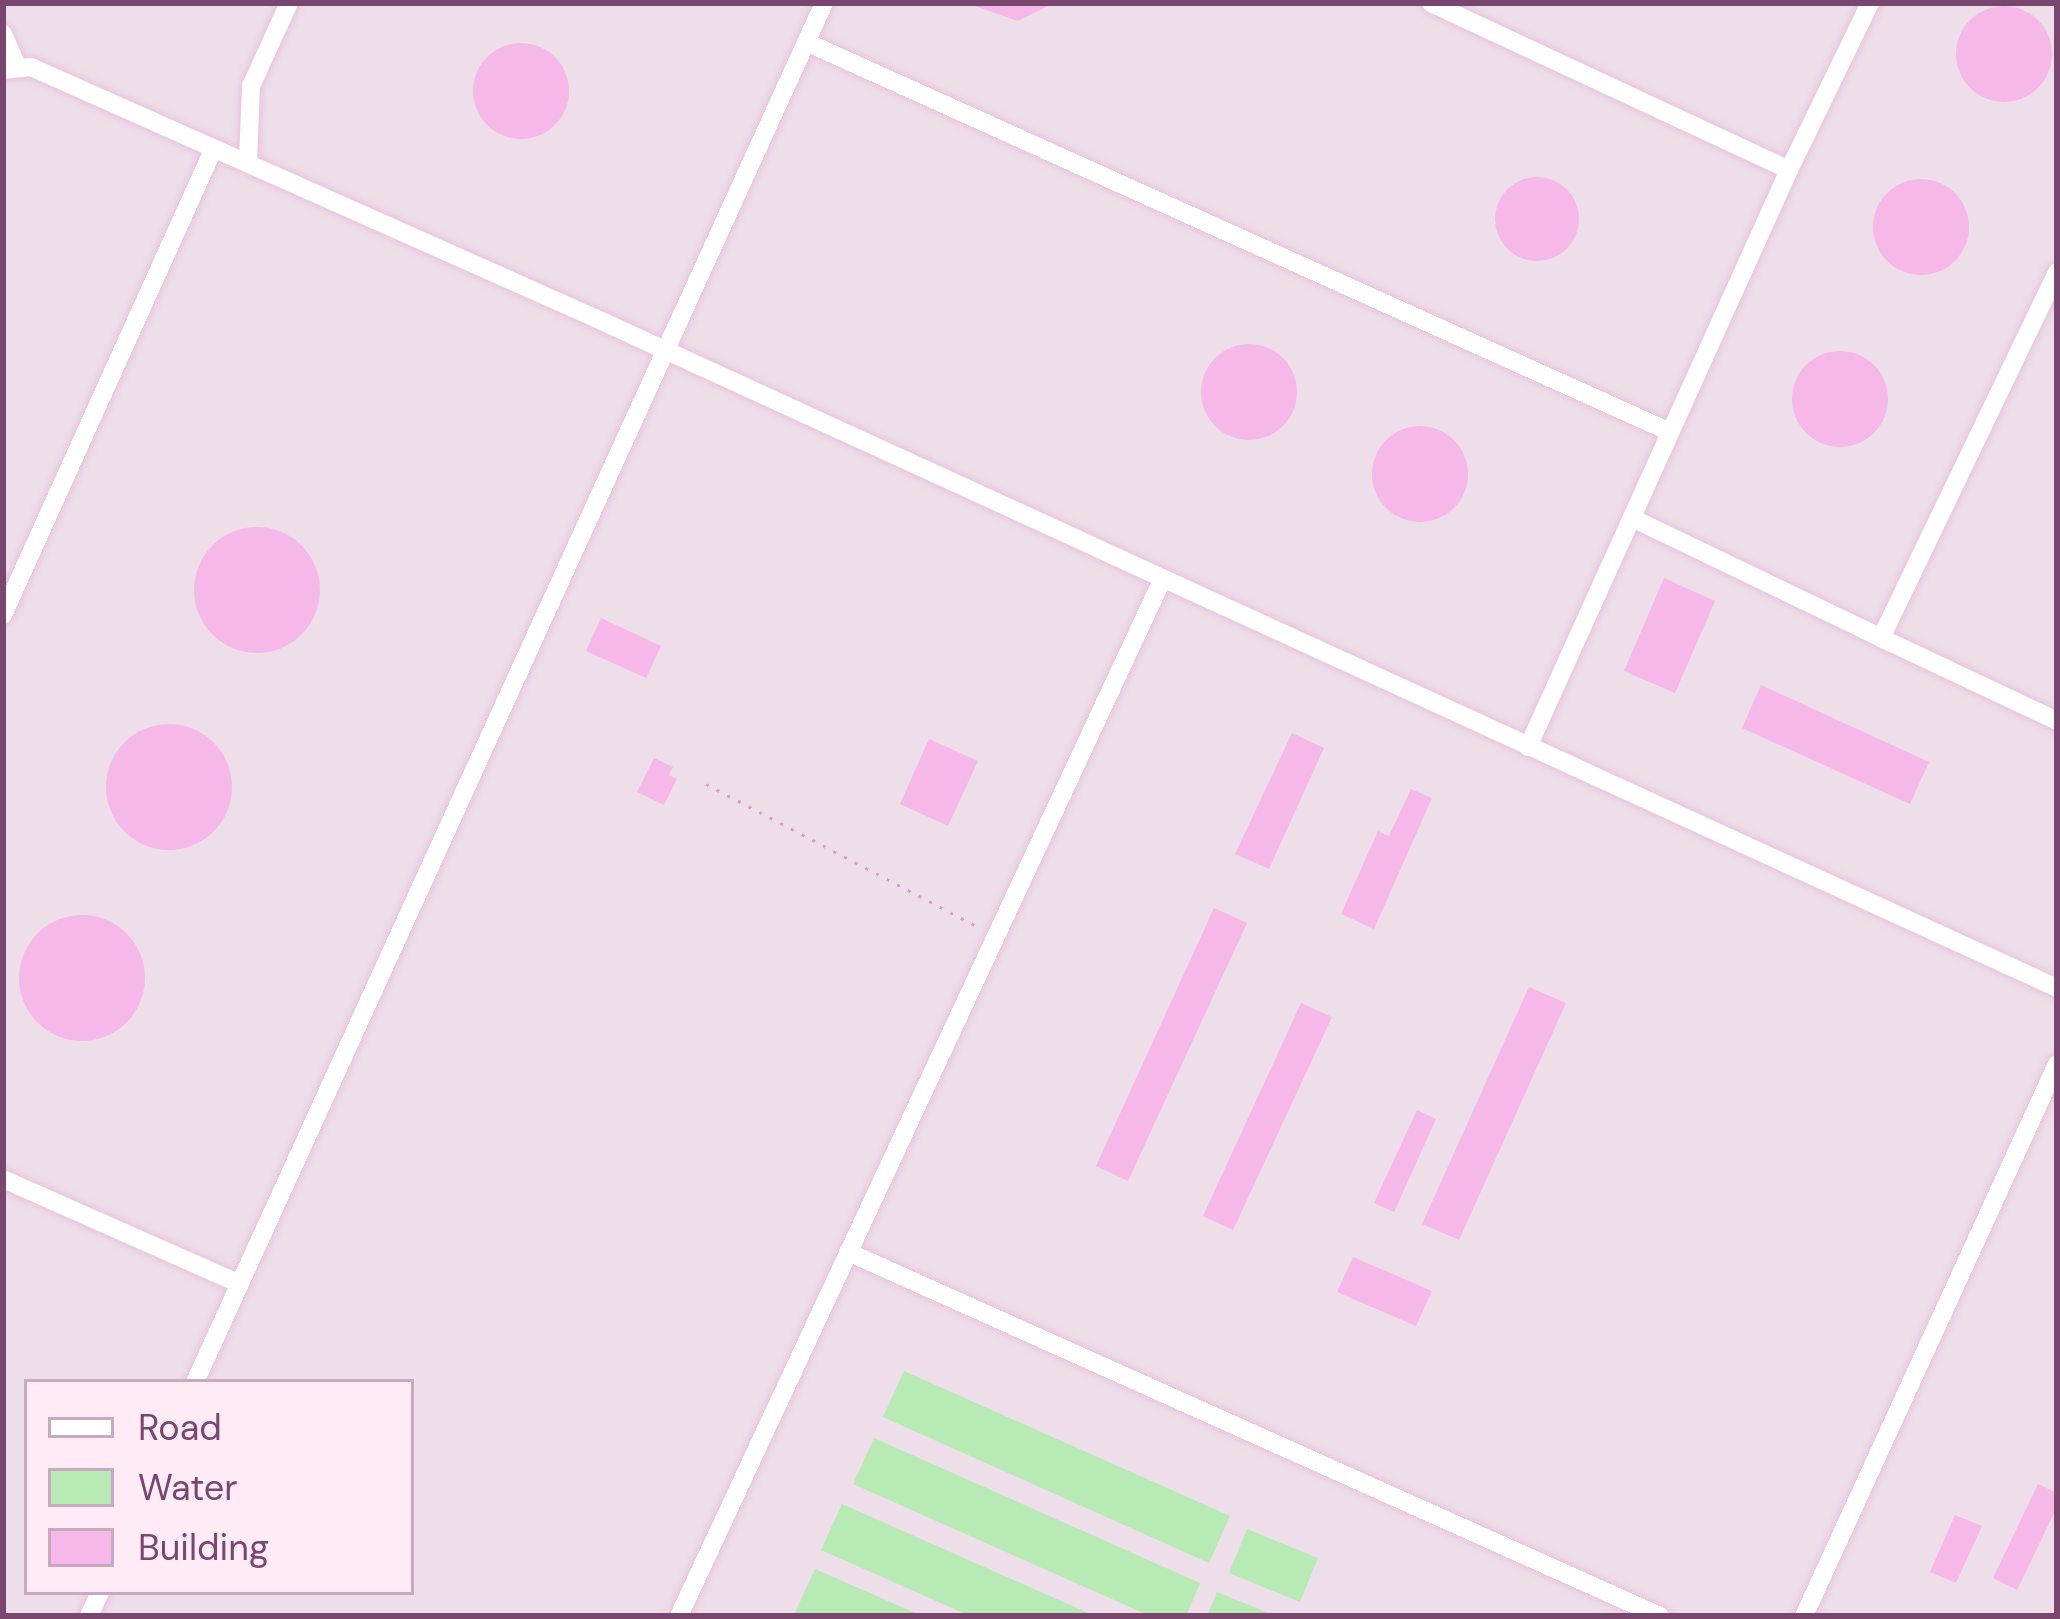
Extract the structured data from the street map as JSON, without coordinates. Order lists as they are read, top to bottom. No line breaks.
{"legend":["Road","Water","Building"]}
